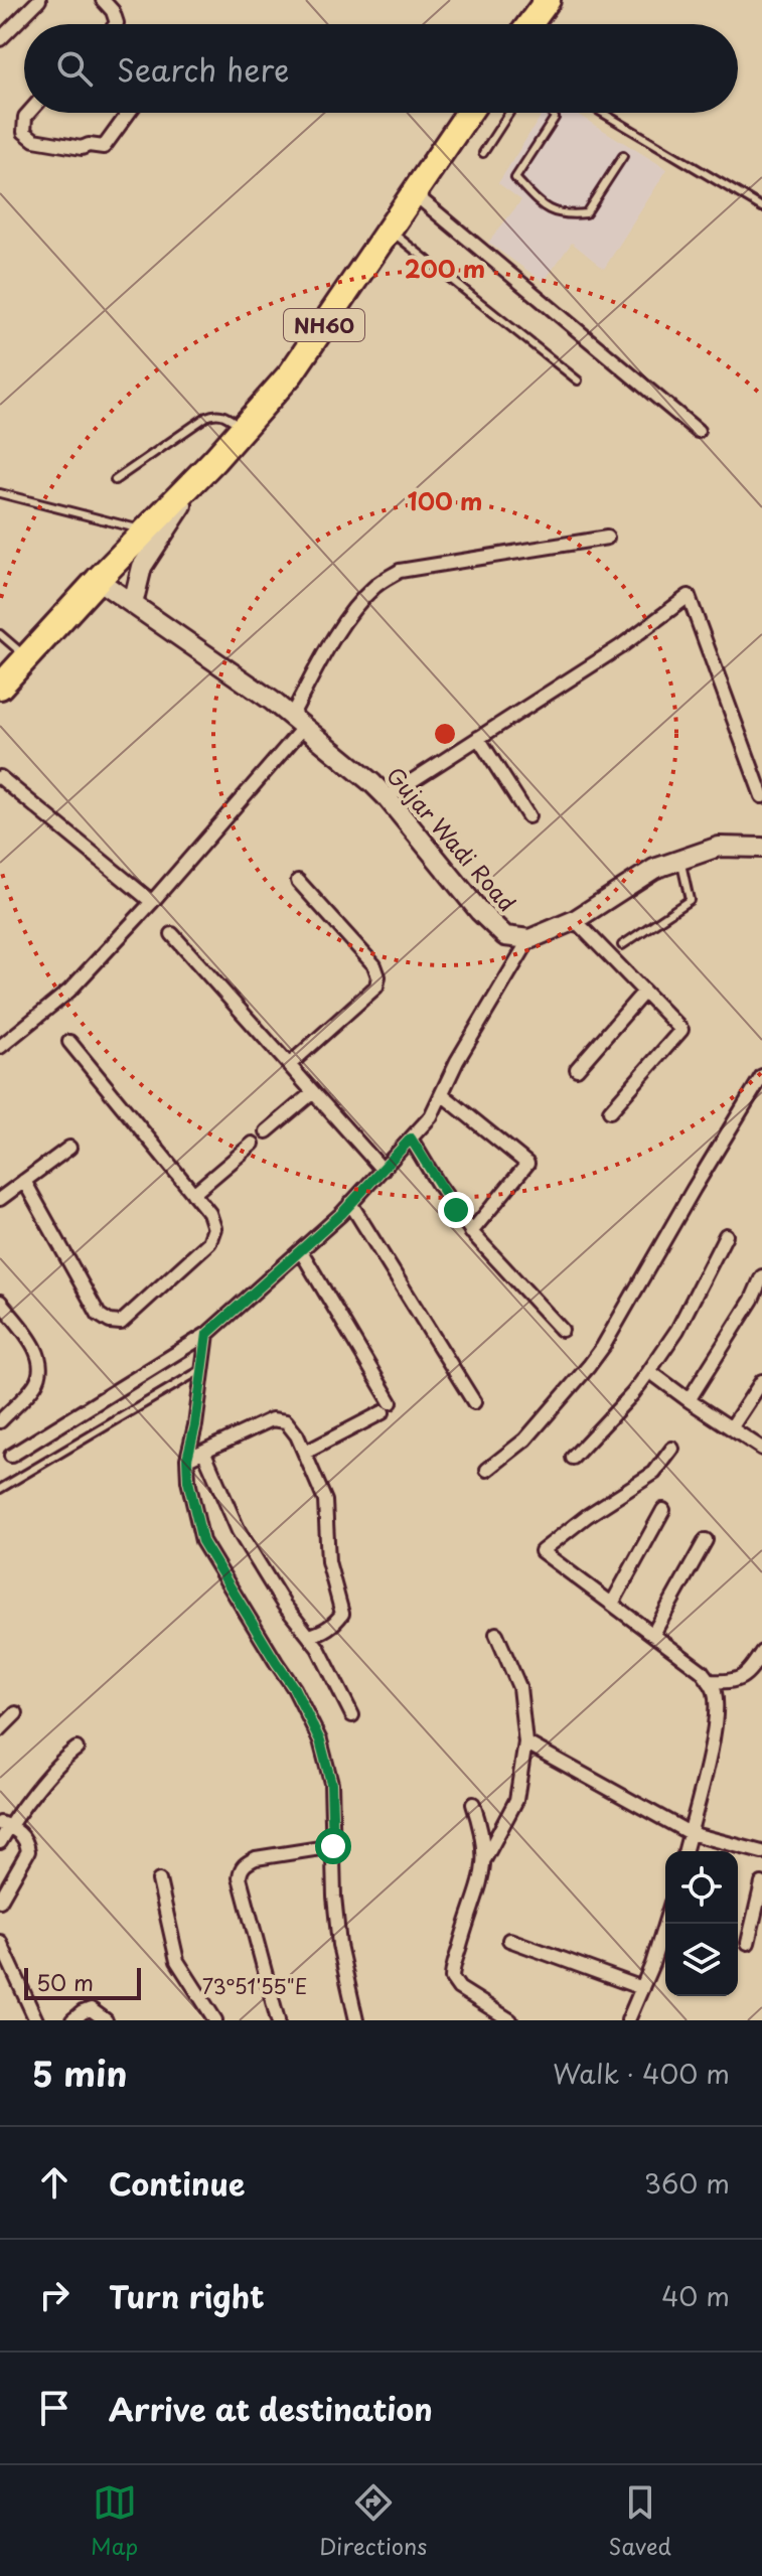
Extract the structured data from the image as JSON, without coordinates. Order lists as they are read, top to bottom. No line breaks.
{"streets":{"highway":["NH60"],"street":["Gujar Wadi Road"]},"crossings":[["NH60","Gujar Wadi Road"]],"scale_bar":"50 m","page":{"search":"Search here","scale":"50 m","heading":["5 min","Walk · 400 m"],"list":[["Continue","360 m"],["Turn right","40 m"],"Arrive at destination"],"nav":["Map","Directions","Saved"]},"coordinates":["73°51'55\"E"],"rings":["200 m","100 m"]}
